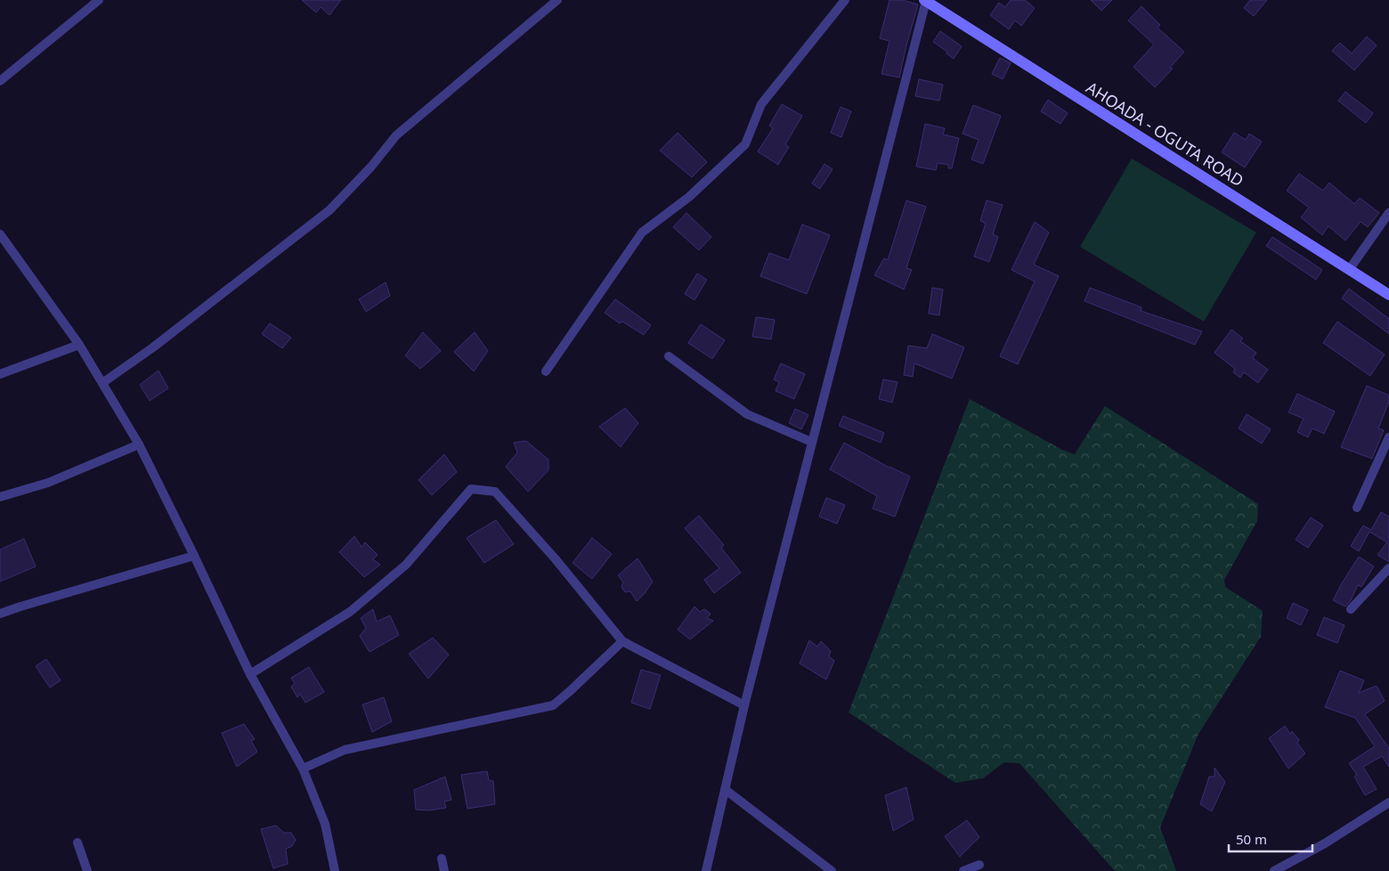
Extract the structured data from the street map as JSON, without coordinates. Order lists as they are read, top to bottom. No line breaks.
{"streets":{"main road":["AHOADA - OGUTA ROAD"]},"scale_bar":"50 m"}
